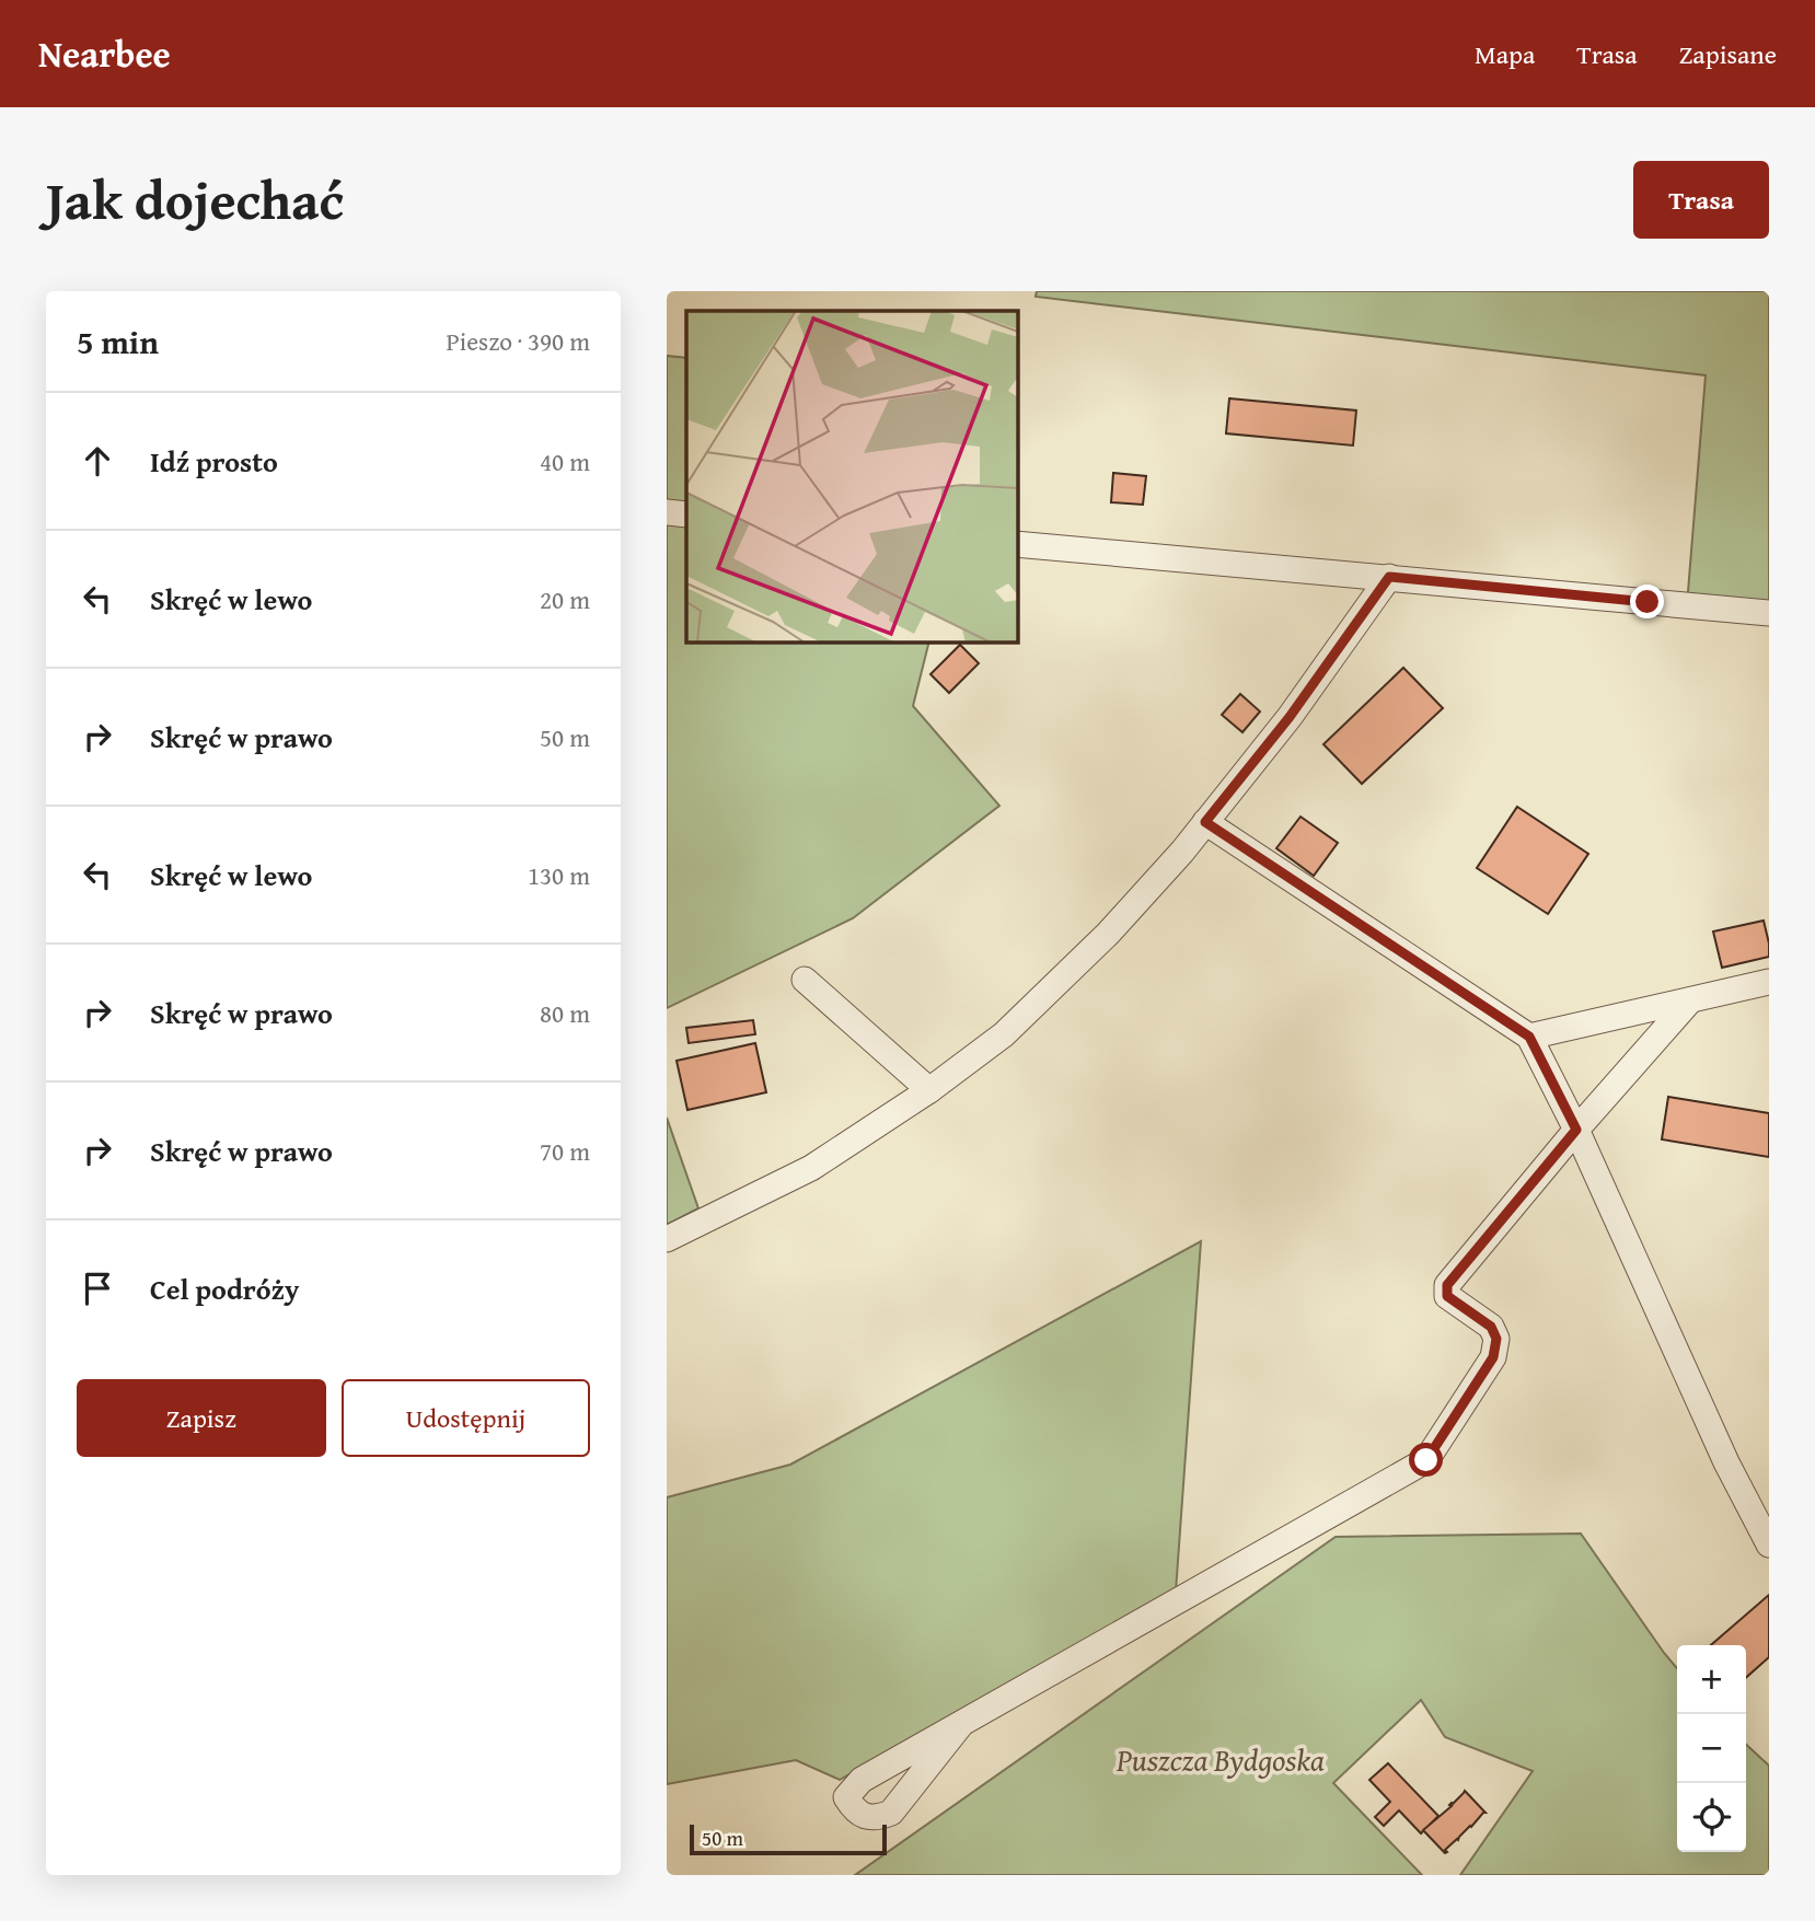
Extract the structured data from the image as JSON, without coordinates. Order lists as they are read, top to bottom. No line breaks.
{"parks":["Puszcza Bydgoska"],"scale_bar":"50 m","page":{"header":"Nearbee","nav":["Mapa","Trasa","Zapisane"],"title":"Jak dojechać","buttons":["Trasa",["Zapisz","Udostępnij"]],"heading":["5 min","Pieszo · 390 m"],"list":[["Idź prosto","40 m"],["Skręć w lewo","20 m"],["Skręć w prawo","50 m"],["Skręć w lewo","130 m"],["Skręć w prawo","80 m"],["Skręć w prawo","70 m"],"Cel podróży"],"map_buttons":["+","−"],"scale":"50 m"}}
